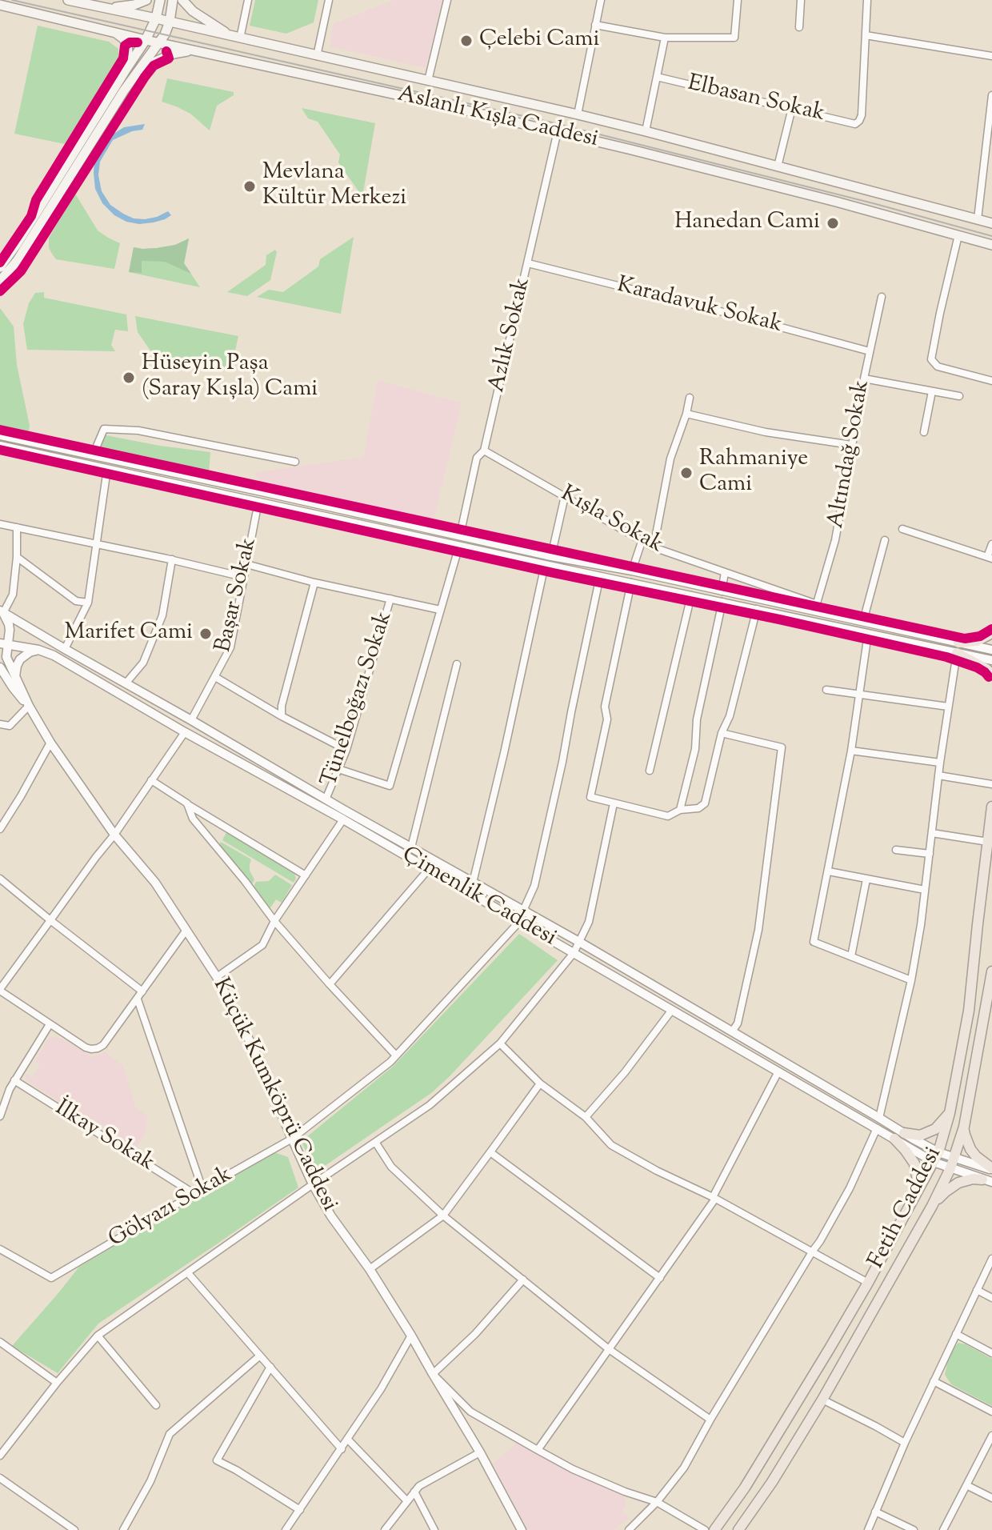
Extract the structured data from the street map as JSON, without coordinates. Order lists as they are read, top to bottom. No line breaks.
{"streets":{"main road":["Aslanlı Kışla Caddesi","Fetih Caddesi"],"street":["Elbasan Sokak","Karadavuk Sokak","Azlık Sokak","Altındağ Sokak","Kışla Sokak","Başar Sokak","Tünelboğazı Sokak","Çimenlik Caddesi","Küçük Kumköprü Caddesi","İlkay Sokak","Gölyazı Sokak"]},"crossings":[["Aslanlı Kışla Caddesi","Azlık Sokak"],["Karadavuk Sokak","Azlık Sokak"],["Karadavuk Sokak","Altındağ Sokak"],["Azlık Sokak","Kışla Sokak"],["Altındağ Sokak","Kışla Sokak"],["Başar Sokak","Çimenlik Caddesi"],["Tünelboğazı Sokak","Çimenlik Caddesi"],["Çimenlik Caddesi","Küçük Kumköprü Caddesi"],["Çimenlik Caddesi","Gölyazı Sokak"],["Çimenlik Caddesi","Fetih Caddesi"],["Küçük Kumköprü Caddesi","Gölyazı Sokak"],["İlkay Sokak","Gölyazı Sokak"]],"places":["Çelebi Cami","Mevlana Kültür Merkezi","Hanedan Cami","Hüseyin Paşa (Saray Kışla) Cami","Rahmaniye Cami","Marifet Cami"]}
